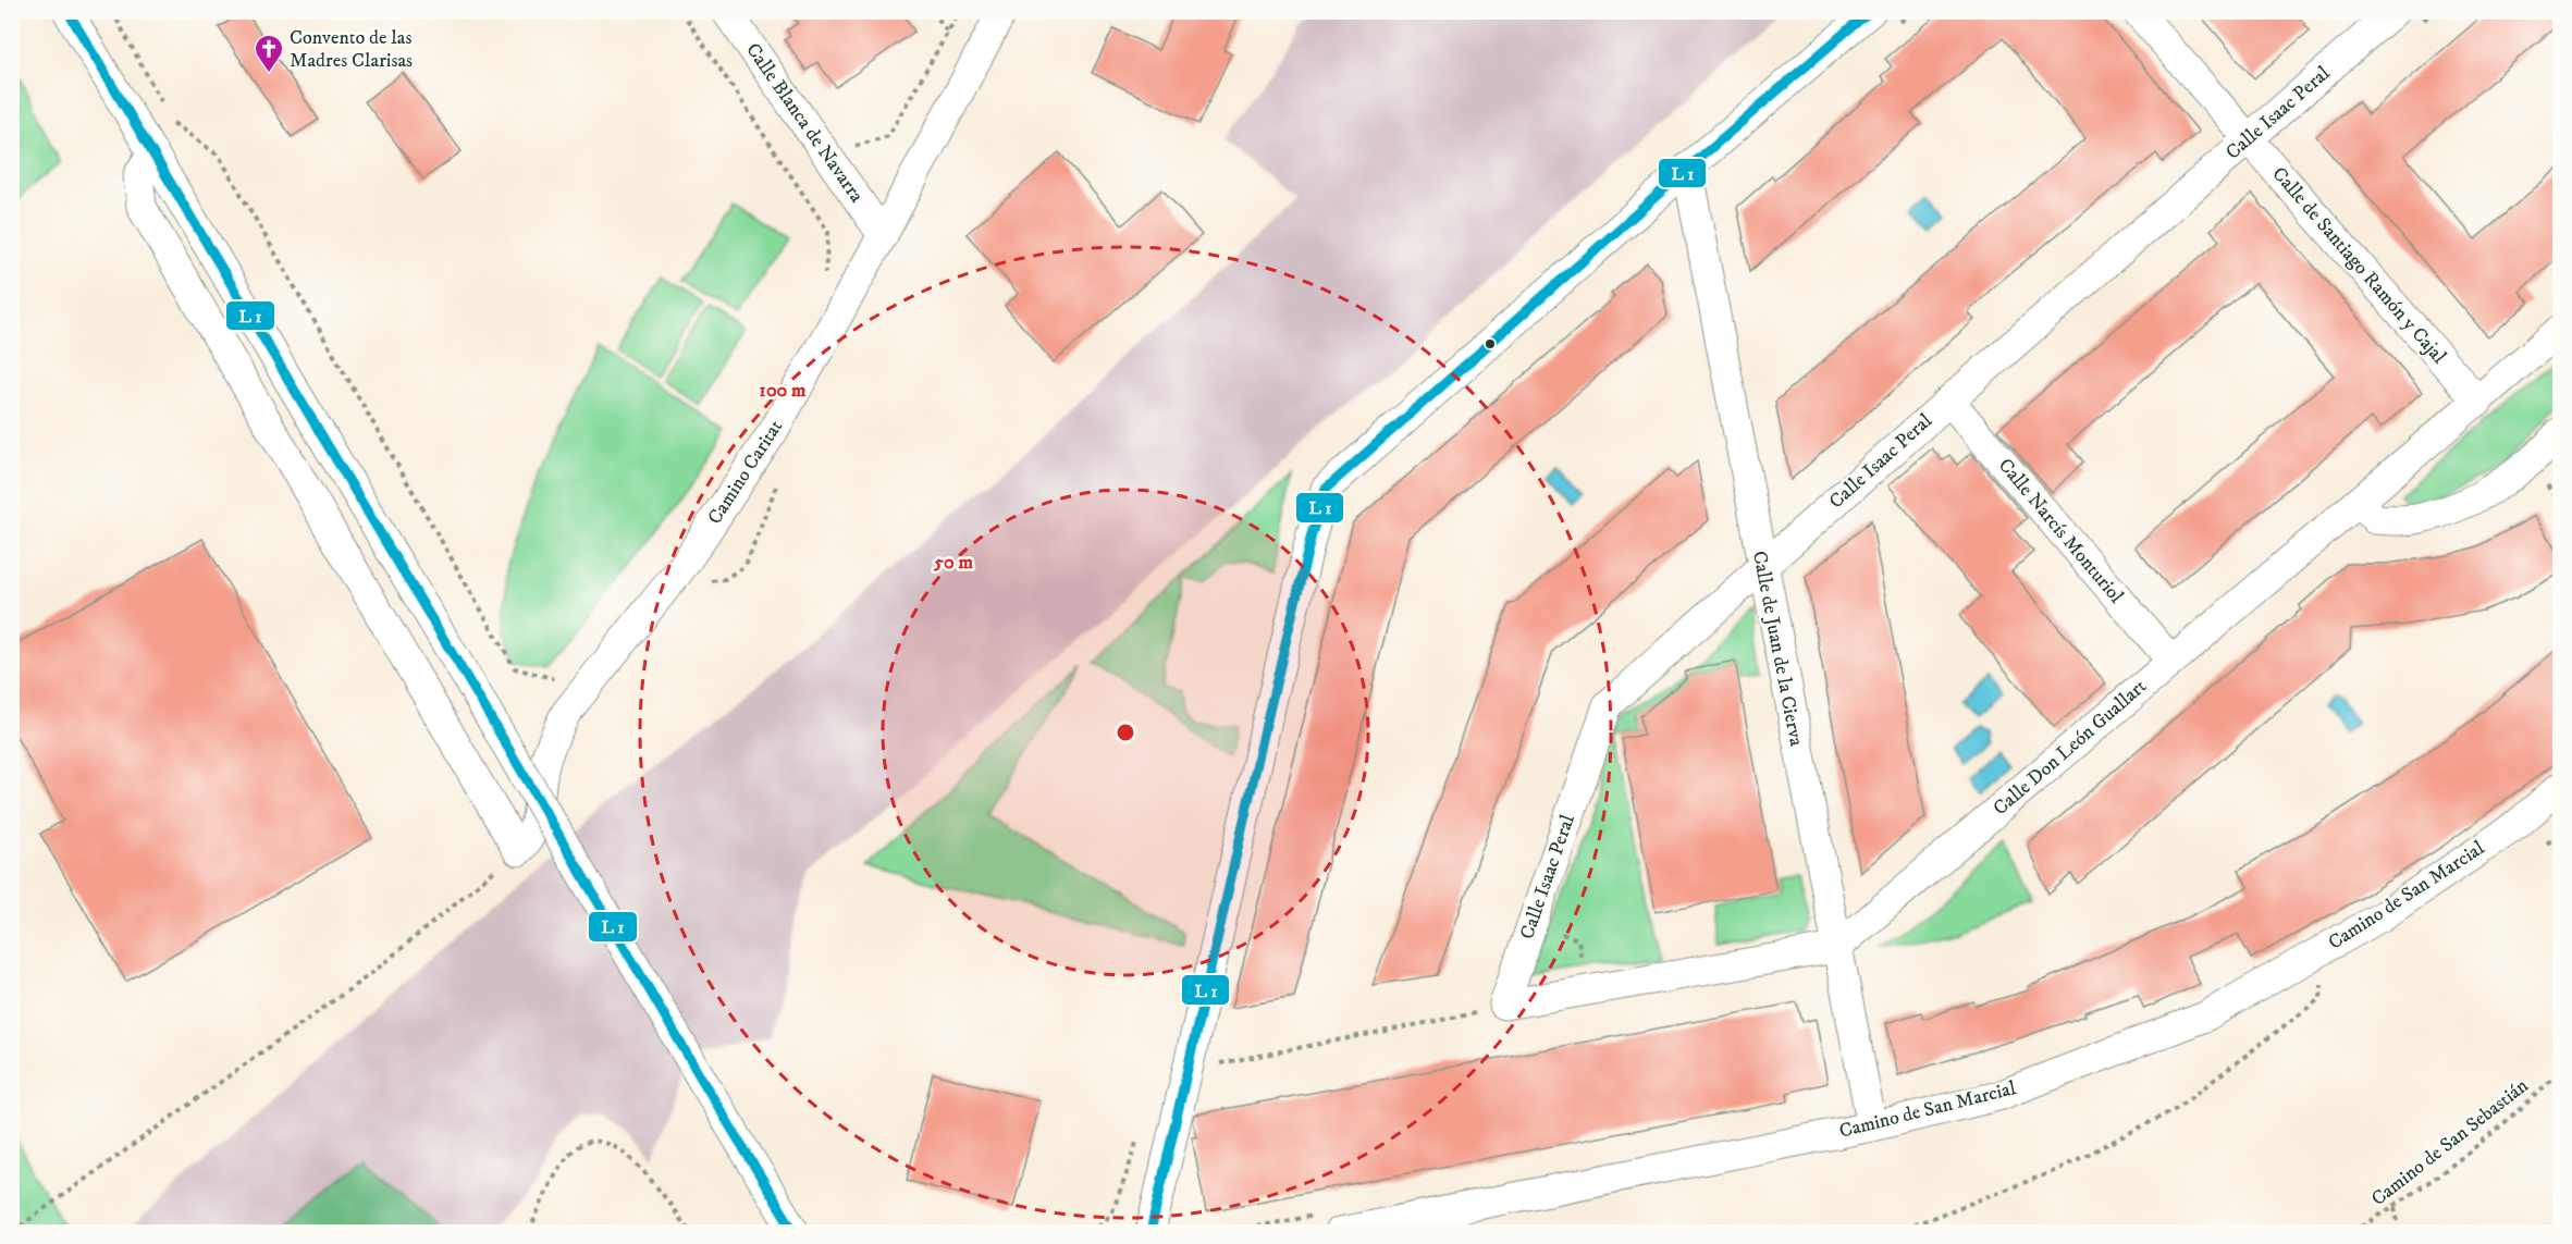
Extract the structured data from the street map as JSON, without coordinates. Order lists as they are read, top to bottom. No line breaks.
{"streets":{"street":["Calle Isaac Peral","Calle Blanca de Navarra","Calle de Santiago Ramón y Cajal","Camino Caritat","Calle Narcís Monturiol","Calle de Juan de la Cierva","Calle Don León Guallart","Camino de San Marcial"],"path":["Camino de San Sebastián"]},"crossings":[["Calle Isaac Peral","Calle de Santiago Ramón y Cajal"],["Calle Isaac Peral","Calle Narcís Monturiol"],["Calle Isaac Peral","Calle de Juan de la Cierva"],["Calle Isaac Peral","Calle Don León Guallart"],["Calle Blanca de Navarra","Camino Caritat"],["Calle de Santiago Ramón y Cajal","Calle Don León Guallart"],["Calle Narcís Monturiol","Calle Don León Guallart"],["Calle de Juan de la Cierva","Calle Don León Guallart"],["Calle de Juan de la Cierva","Camino de San Marcial"]],"places":{"church":["Convento de las Madres Clarisas"]},"rings":["100 m","50 m"]}
